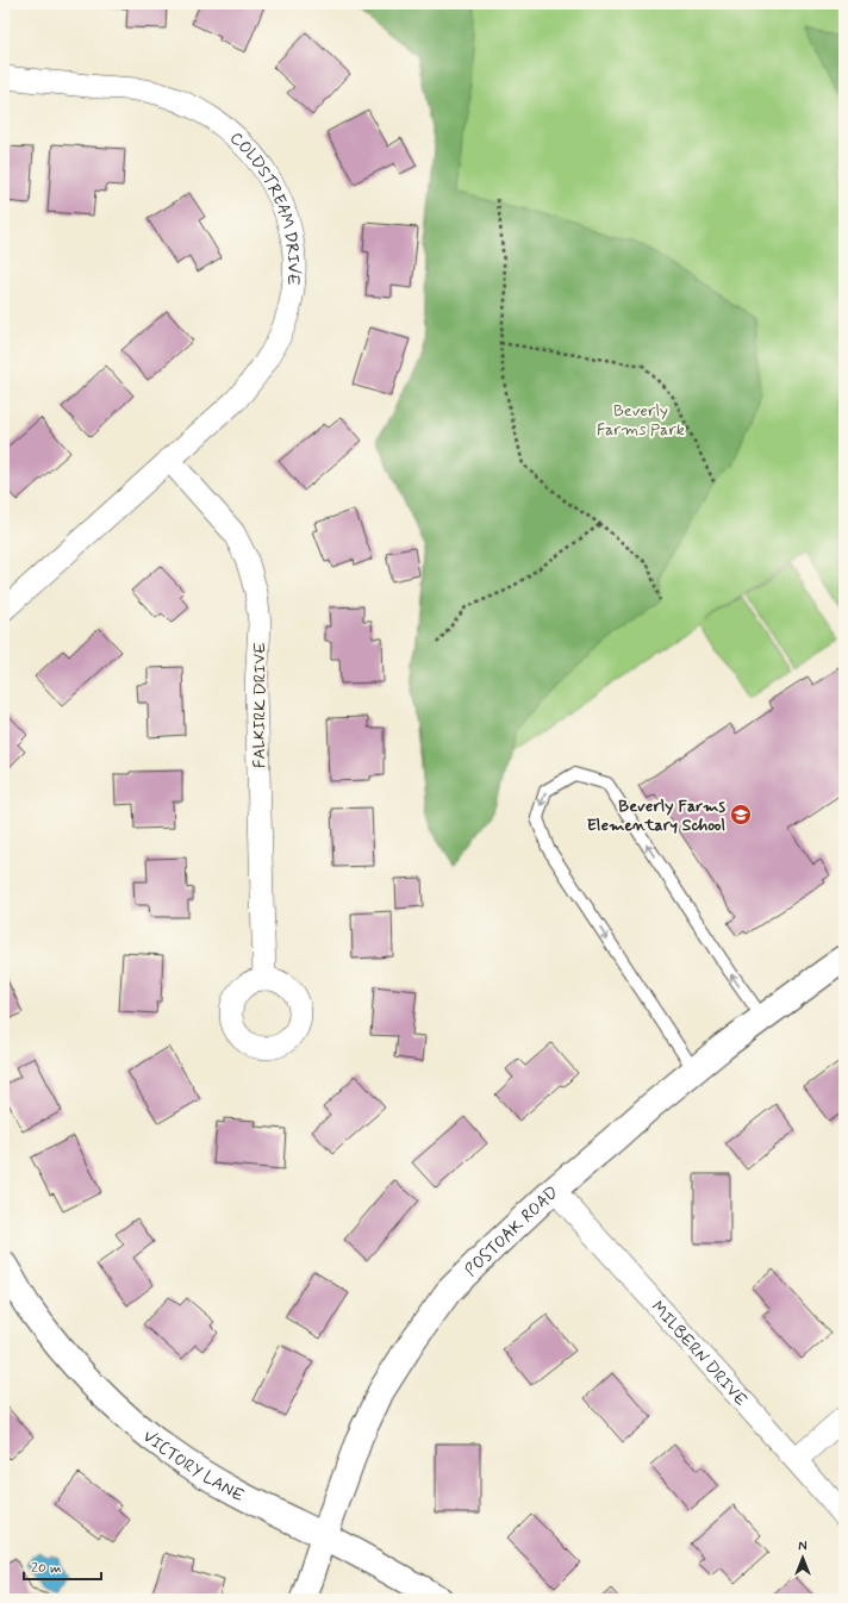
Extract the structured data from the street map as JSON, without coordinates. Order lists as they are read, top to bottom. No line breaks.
{"streets":{"street":["COLDSTREAM DRIVE","FALKIRK DRIVE","POSTOAK ROAD","MILBERN DRIVE","VICTORY LANE"]},"crossings":[["COLDSTREAM DRIVE","FALKIRK DRIVE"],["POSTOAK ROAD","MILBERN DRIVE"],["POSTOAK ROAD","VICTORY LANE"]],"parks":["Beverly Farms Park"],"places":{"school or university":["Beverly Farms Elementary School"]},"scale_bar":"20 m","north":"top"}
